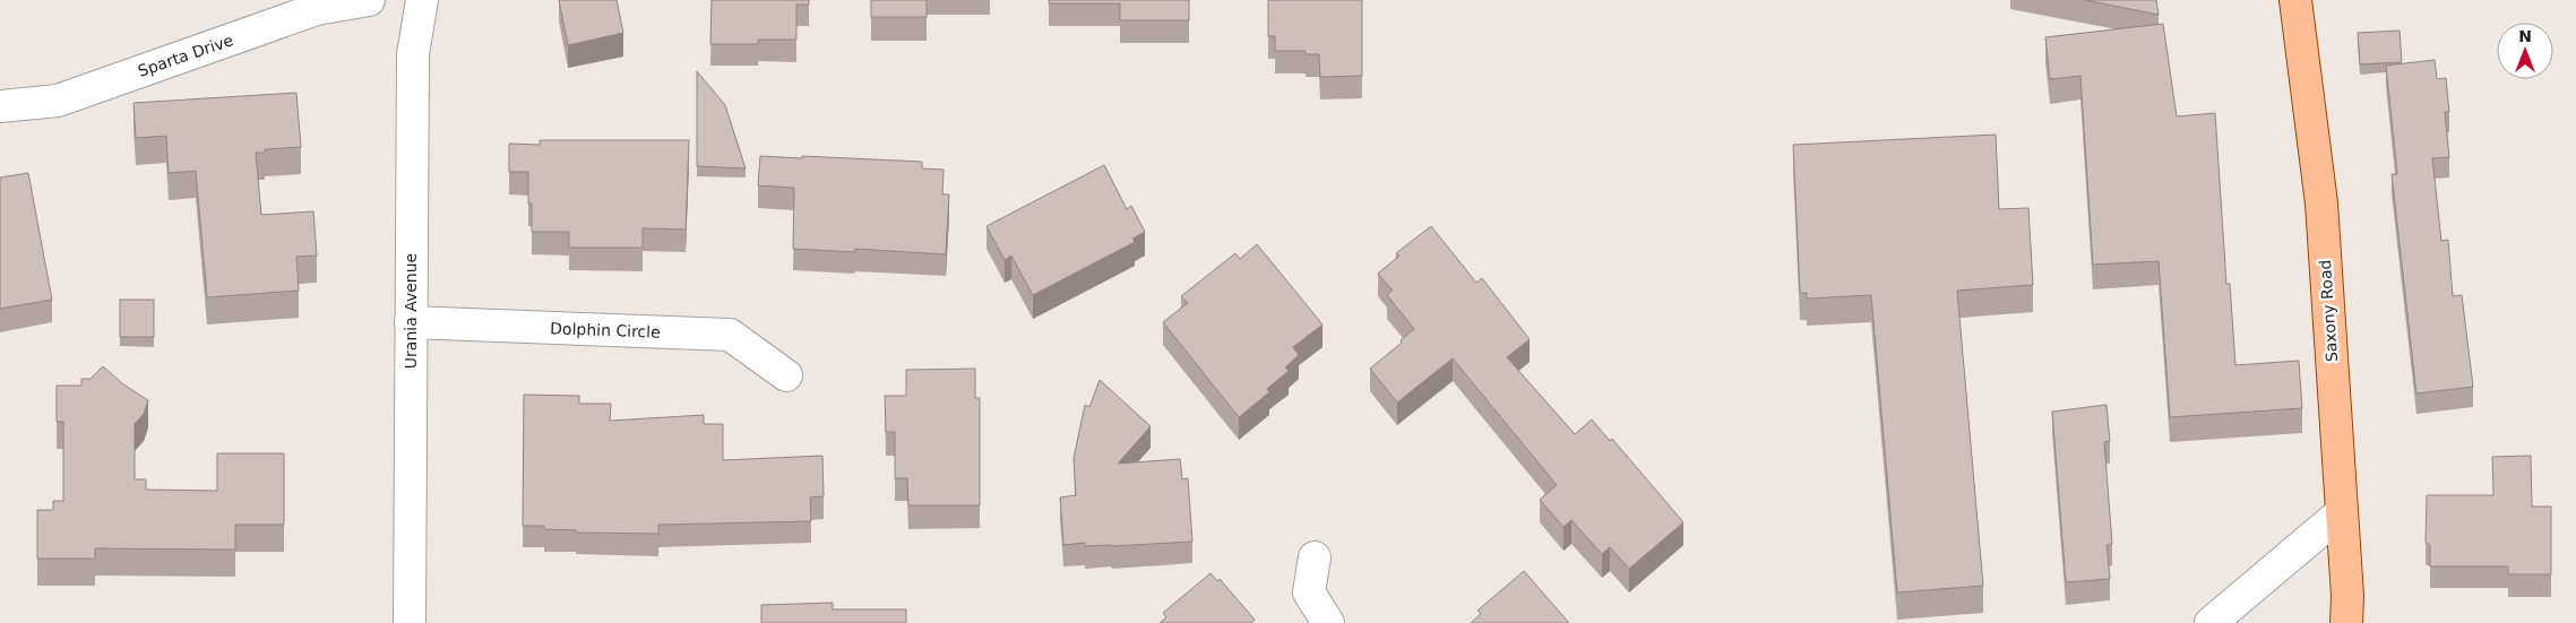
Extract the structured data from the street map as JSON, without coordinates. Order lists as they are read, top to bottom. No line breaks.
{"streets":{"main road":["Saxony Road"],"street":["Sparta Drive","Urania Avenue","Dolphin Circle"]},"crossings":[["Urania Avenue","Dolphin Circle"]],"north":"top"}
